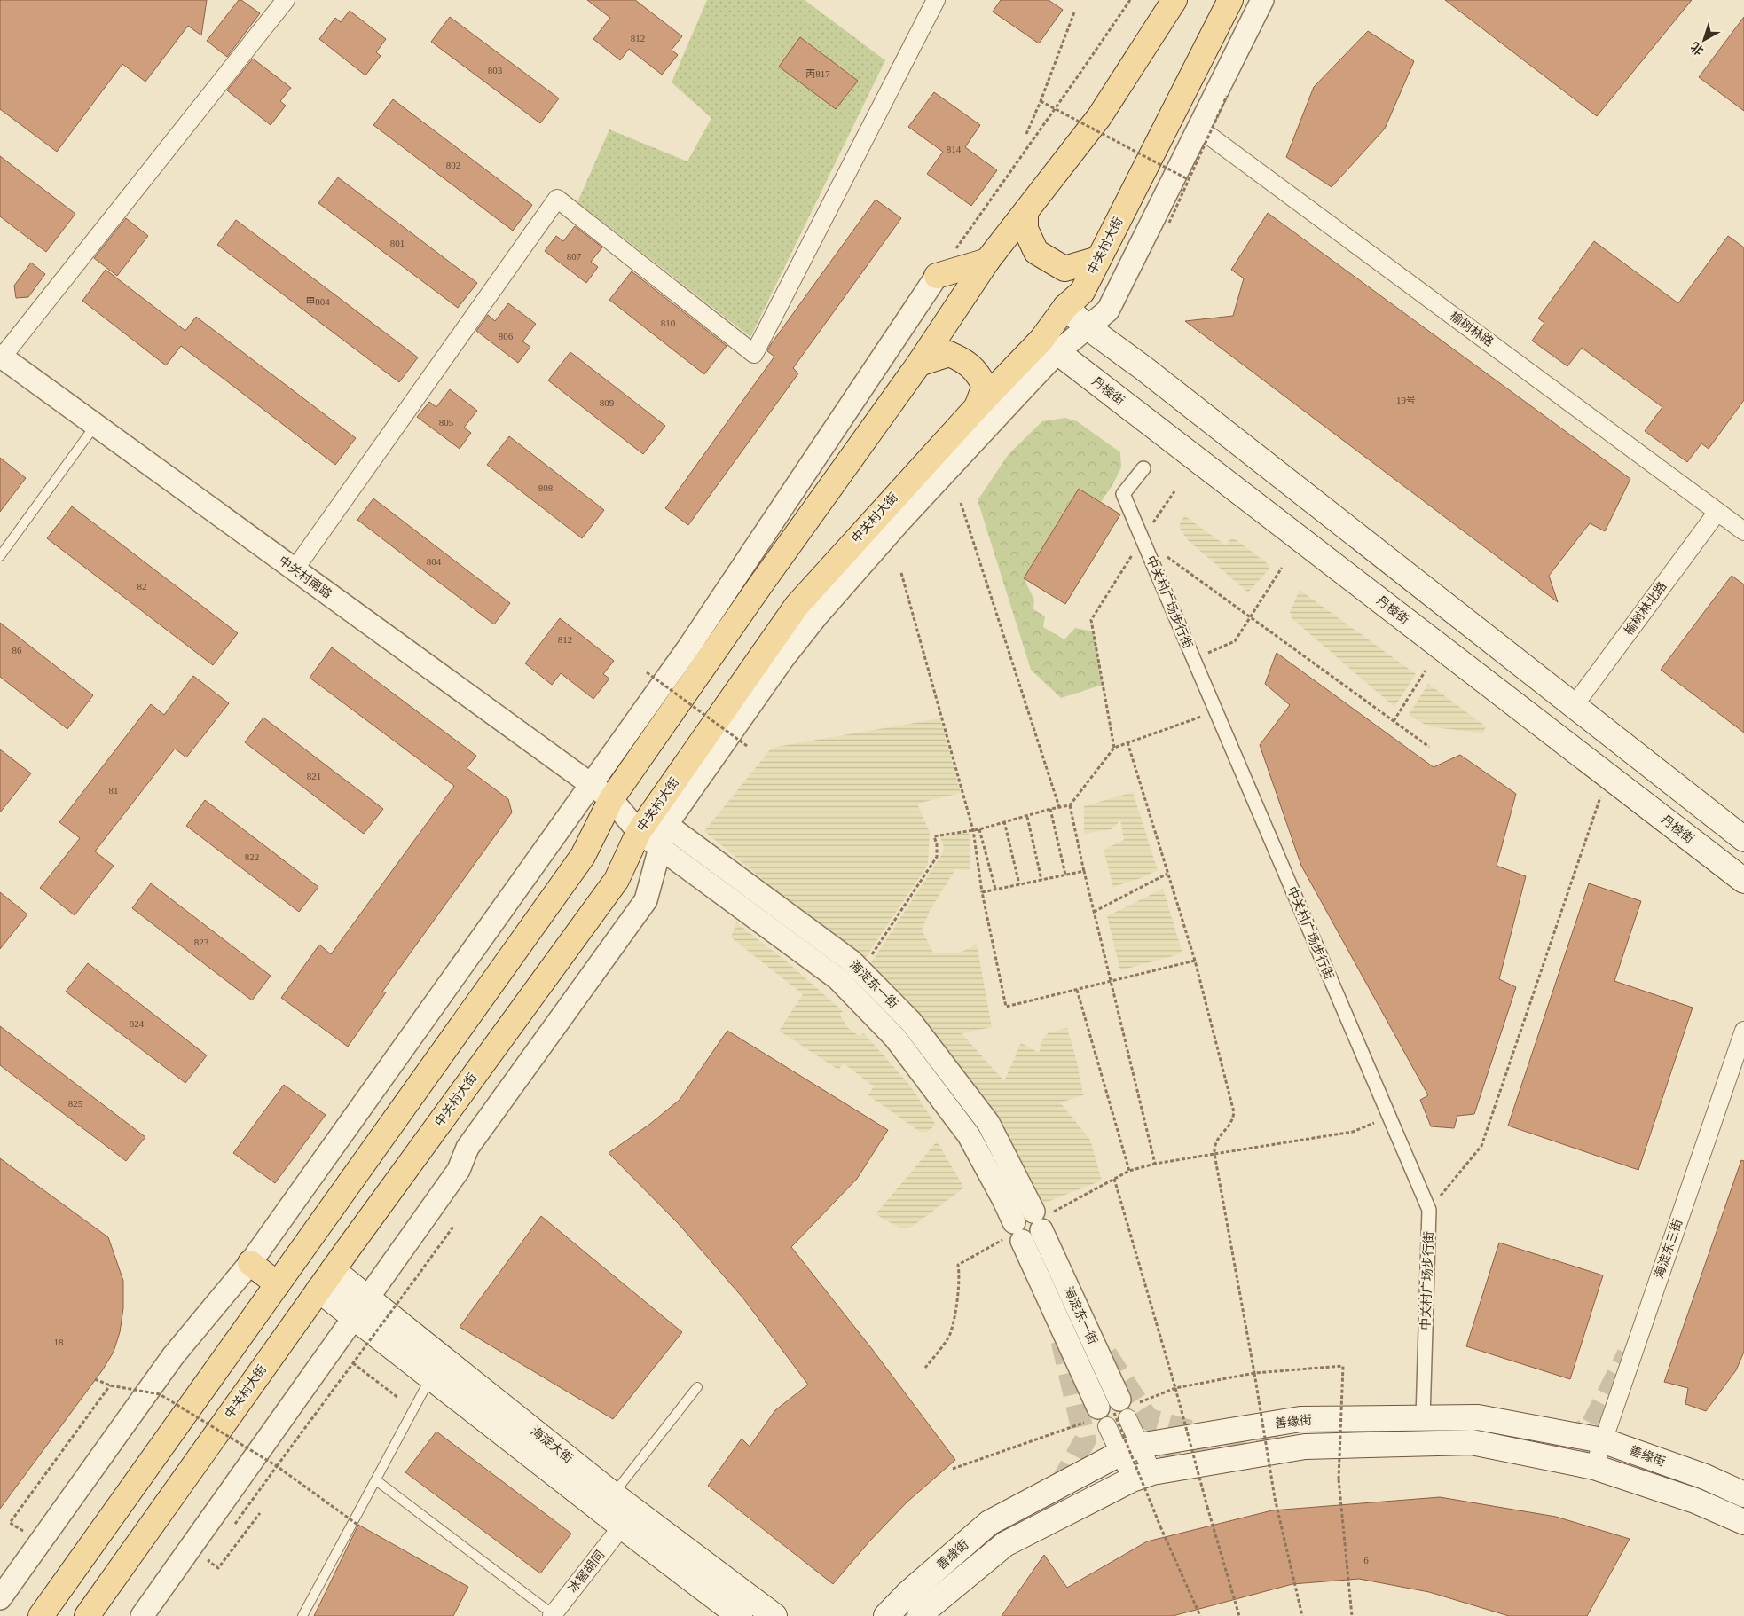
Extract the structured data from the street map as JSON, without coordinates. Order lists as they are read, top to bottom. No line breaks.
{"streets":{"main road":["中关村大街","丹棱街","善缘街","海淀大街"],"street":["榆树林路","中关村南路","中关村广场步行街","榆树林北路","海淀东一街","海淀东三街","冰窖胡同"]},"crossings":[["中关村大街","榆树林路"],["中关村大街","丹棱街"],["中关村大街","中关村南路"],["中关村大街","海淀东一街"],["中关村大街","海淀大街"],["榆树林路","榆树林北路"],["中关村南路","海淀东一街"],["中关村广场步行街","善缘街"],["海淀东一街","善缘街"],["海淀东三街","善缘街"],["海淀大街","冰窖胡同"]],"house_numbers":["812","803","丙817","814","802","801","807","甲804","810","806","19号","809","805","808","804","82","812","86","821","81","822","823","824","825","18","6"],"north":"bottom left"}
